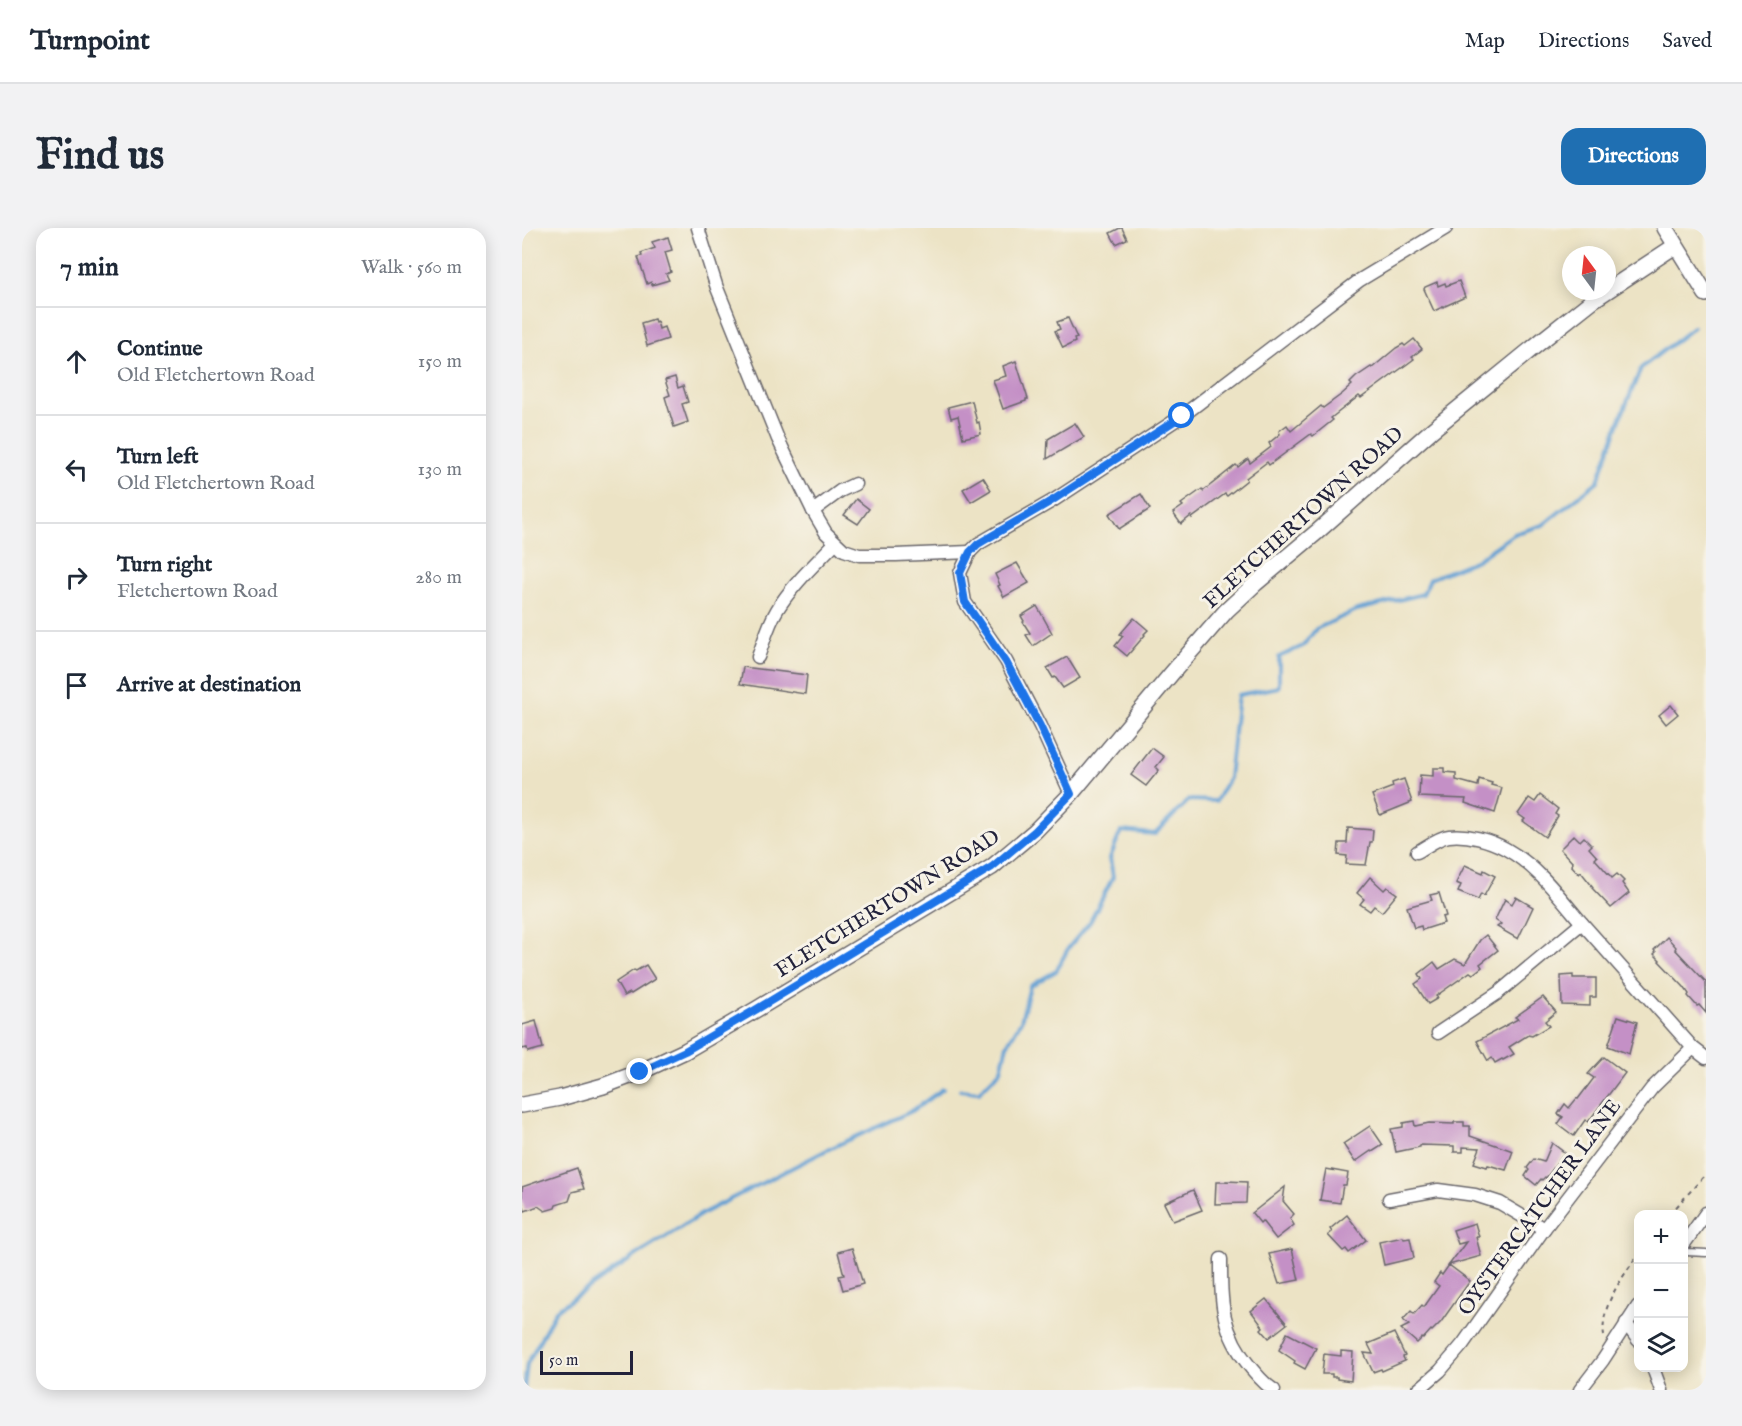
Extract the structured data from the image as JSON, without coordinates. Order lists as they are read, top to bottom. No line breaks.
{"streets":{"street":["FLETCHERTOWN ROAD","OYSTERCATCHER LANE"]},"scale_bar":"50 m","north":"top","page":{"header":"Turnpoint","nav":["Map","Directions","Saved"],"buttons":"Directions","title":"Find us","heading":["7 min","Walk · 560 m"],"list":[["Continue","Old Fletchertown Road","150 m"],["Turn left","Old Fletchertown Road","130 m"],["Turn right","Fletchertown Road","280 m"],"Arrive at destination"],"map_buttons":["+","−"],"scale":"50 m"}}
